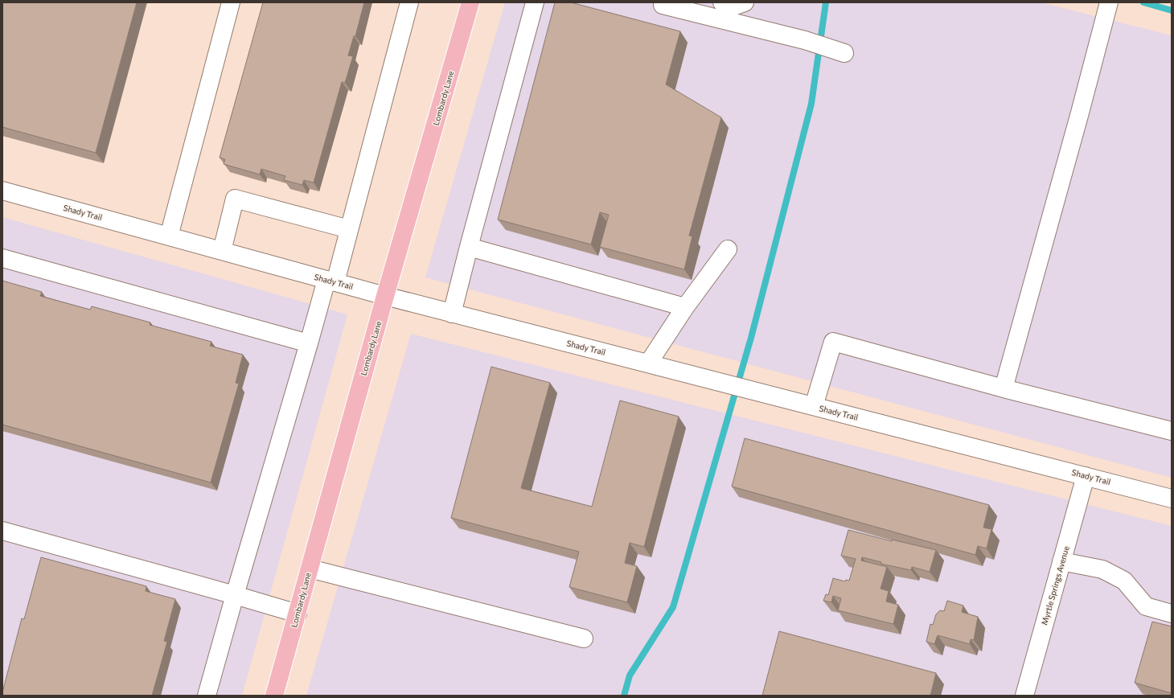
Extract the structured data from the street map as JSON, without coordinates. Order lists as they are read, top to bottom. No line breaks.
{"streets":{"main road":["Lombardy Lane"],"street":["Shady Trail","Myrtle Springs Avenue"]},"crossings":[["Lombardy Lane","Shady Trail"],["Shady Trail","Myrtle Springs Avenue"]]}
